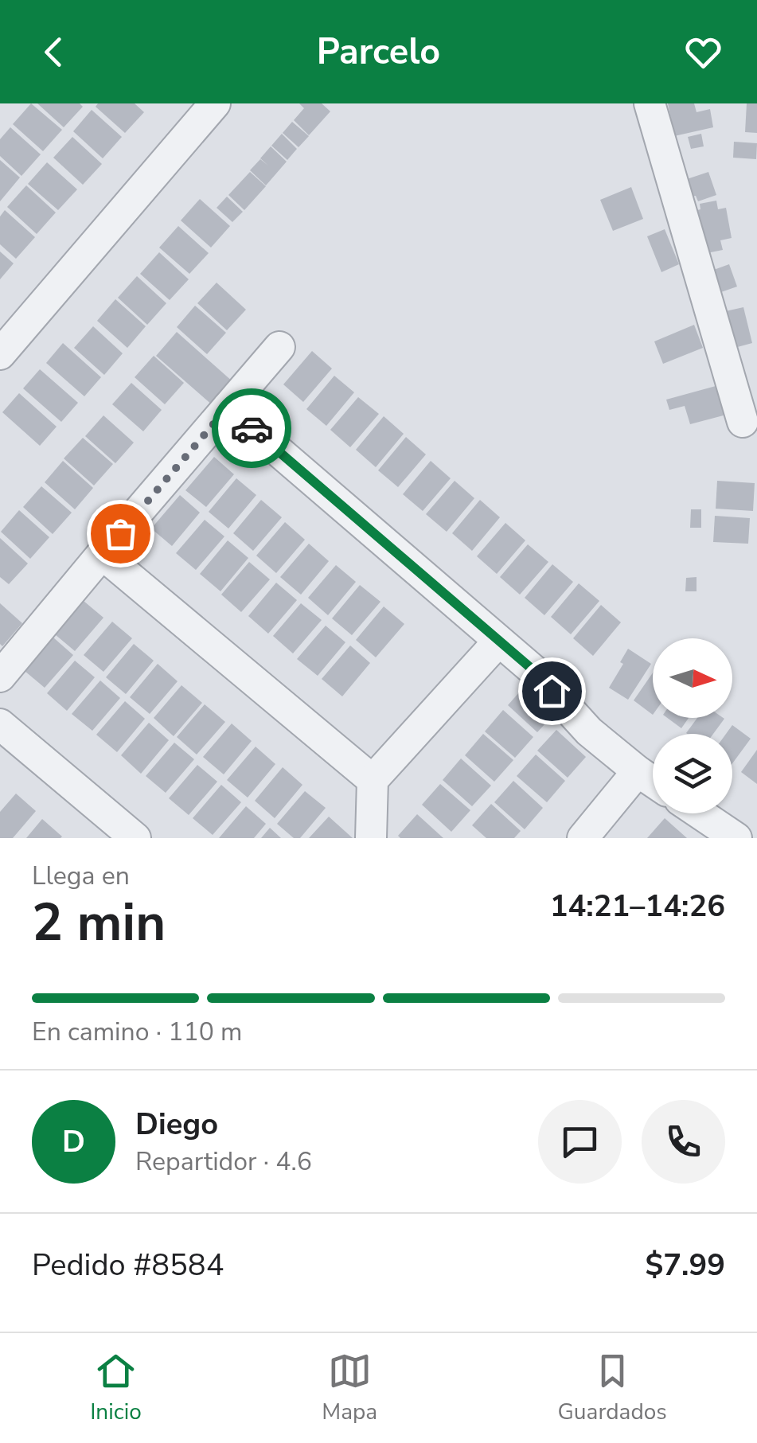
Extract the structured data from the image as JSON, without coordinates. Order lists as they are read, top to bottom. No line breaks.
{"north":"right","page":{"header":"Parcelo","heading":["2 min","Llega en","14:21–14:26"],"panel":["Diego","Repartidor · 4.6","Pedido #8584","$7.99"],"bar":"En camino · 110 m","round":"D","tabs":["Inicio","Mapa","Guardados"]}}
